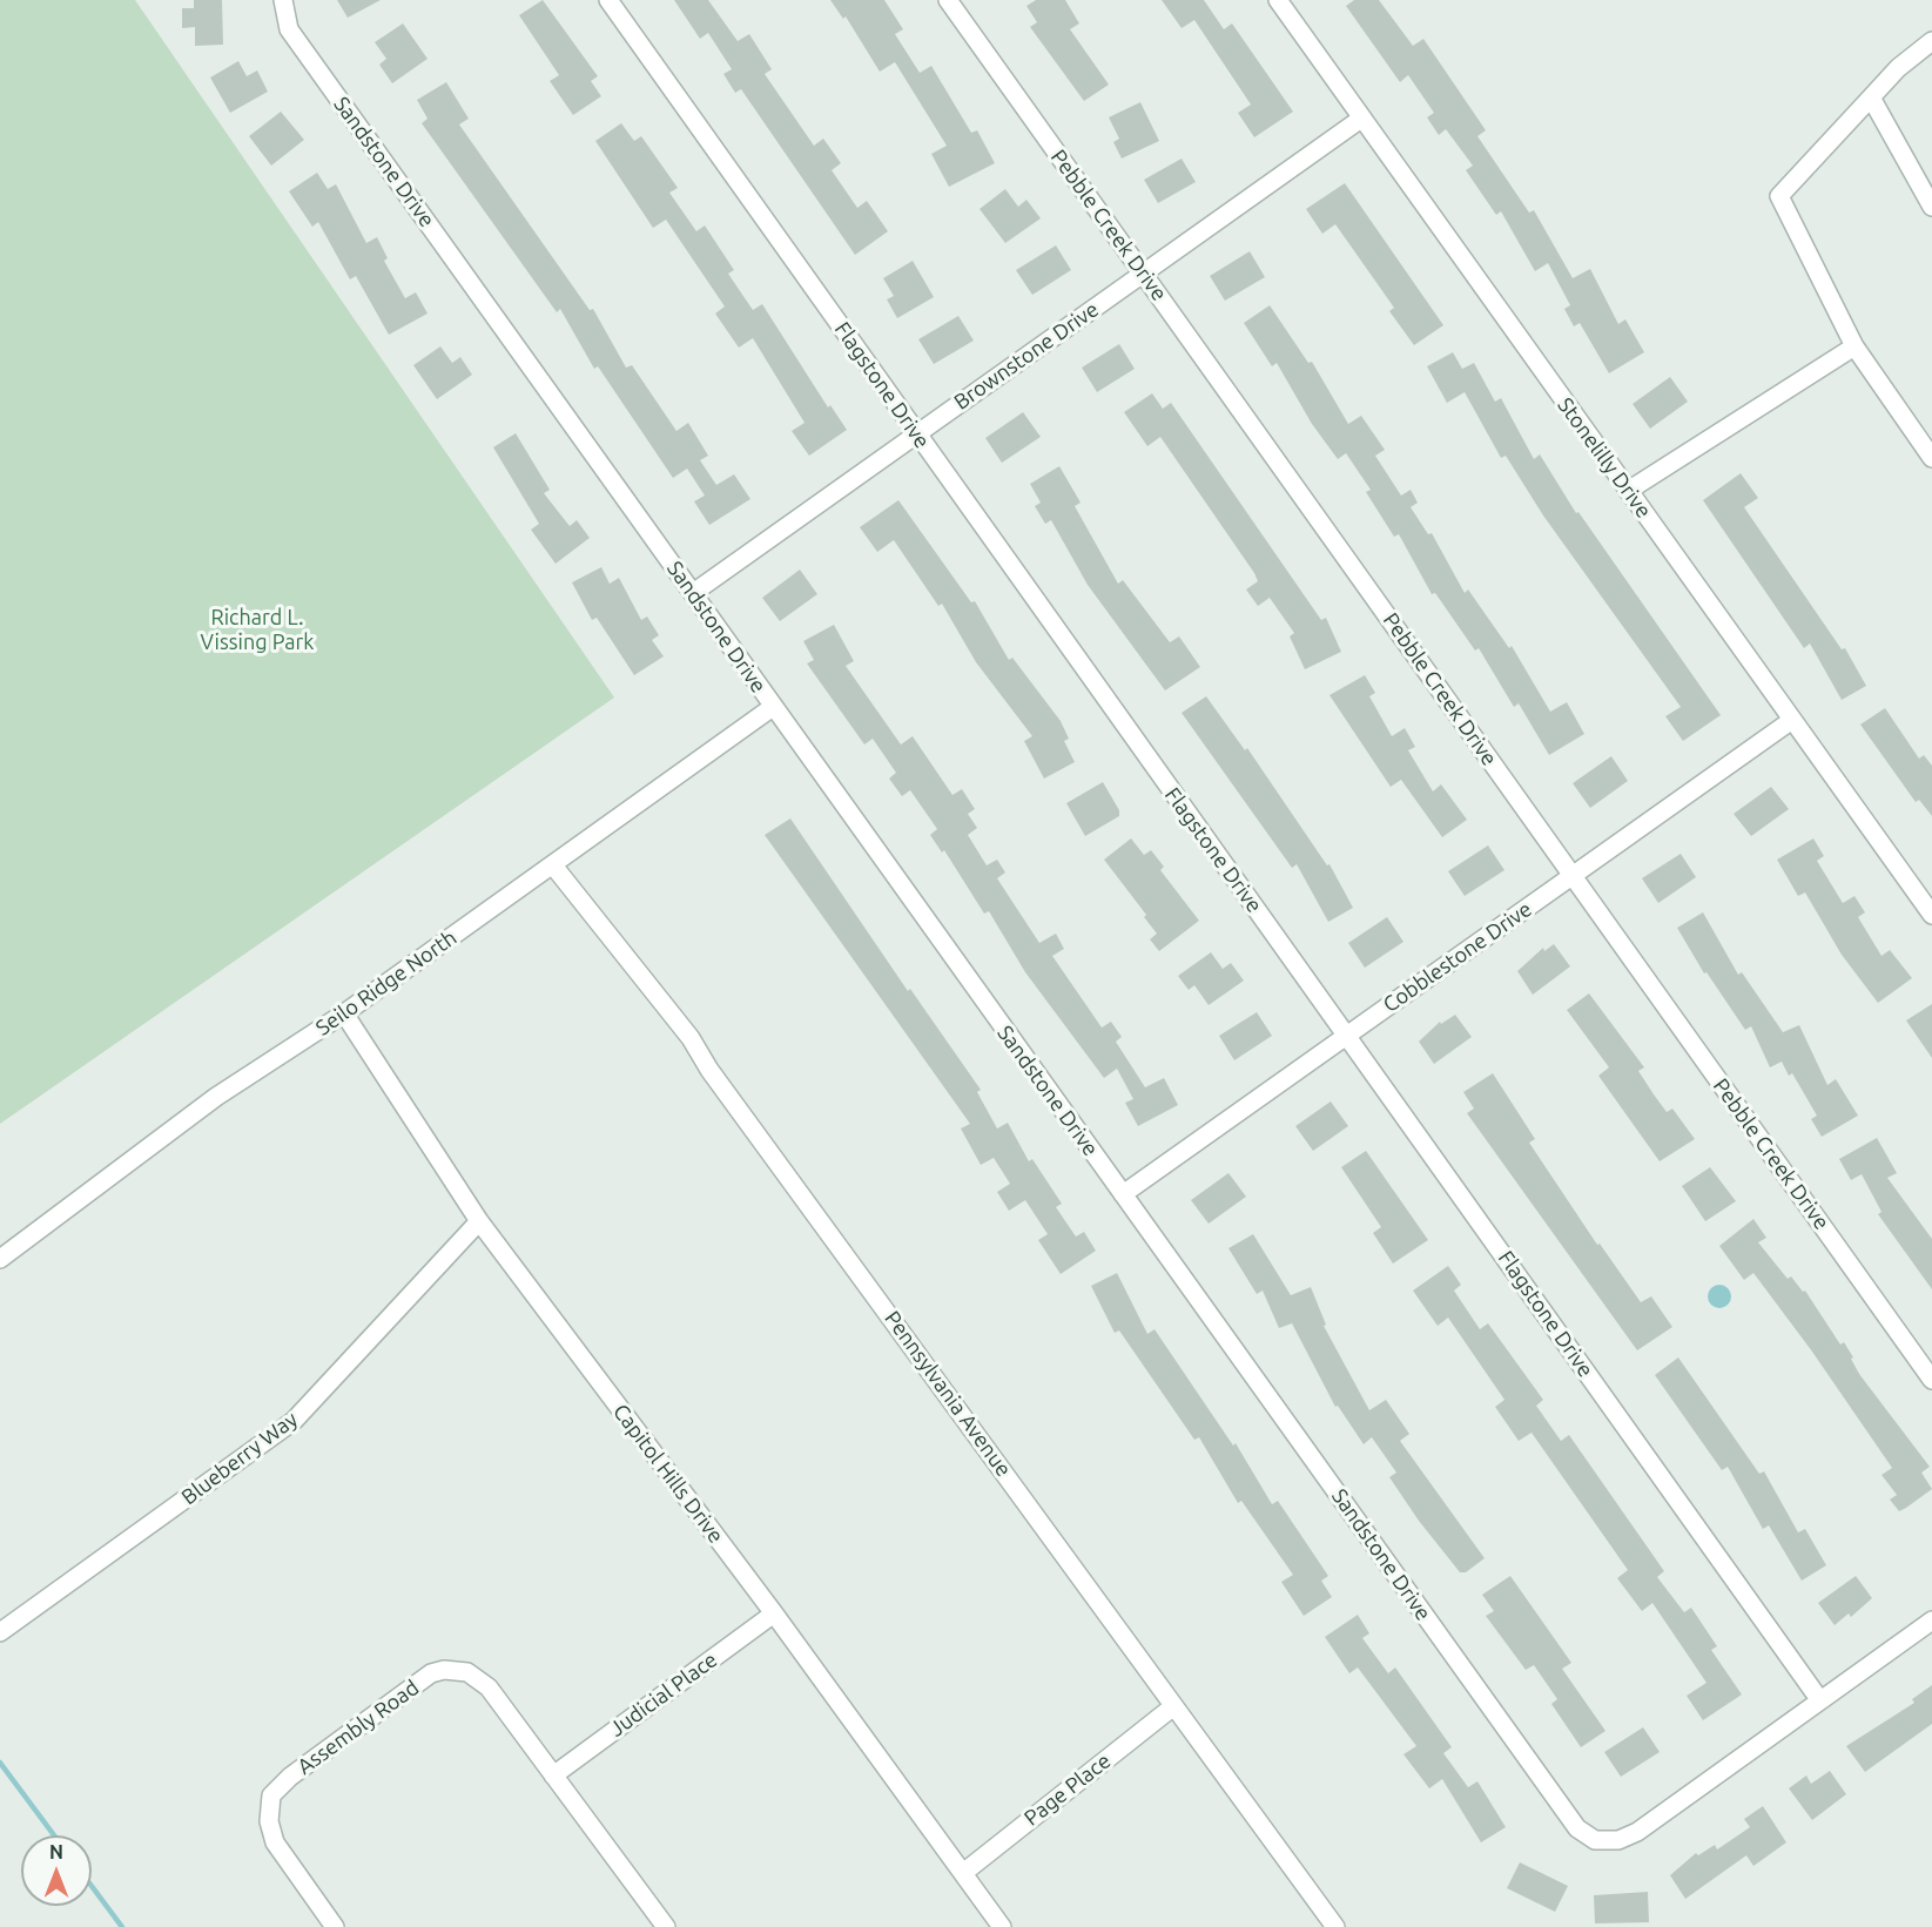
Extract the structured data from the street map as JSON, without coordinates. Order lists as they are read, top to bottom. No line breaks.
{"streets":{"street":["Sandstone Drive","Pebble Creek Drive","Brownstone Drive","Flagstone Drive","Stonelilly Drive","Cobblestone Drive","Seilo Ridge North","Pennsylvania Avenue","Blueberry Way","Capitol Hills Drive","Judicial Place","Assembly Road","Page Place"]},"crossings":[["Sandstone Drive","Brownstone Drive"],["Sandstone Drive","Flagstone Drive"],["Sandstone Drive","Cobblestone Drive"],["Sandstone Drive","Seilo Ridge North"],["Pebble Creek Drive","Brownstone Drive"],["Pebble Creek Drive","Cobblestone Drive"],["Brownstone Drive","Flagstone Drive"],["Brownstone Drive","Stonelilly Drive"],["Flagstone Drive","Cobblestone Drive"],["Stonelilly Drive","Cobblestone Drive"],["Seilo Ridge North","Pennsylvania Avenue"],["Seilo Ridge North","Capitol Hills Drive"],["Pennsylvania Avenue","Page Place"],["Blueberry Way","Capitol Hills Drive"],["Capitol Hills Drive","Judicial Place"],["Capitol Hills Drive","Page Place"],["Judicial Place","Assembly Road"]],"parks":["Richard L. Vissing Park"],"north":"top"}
